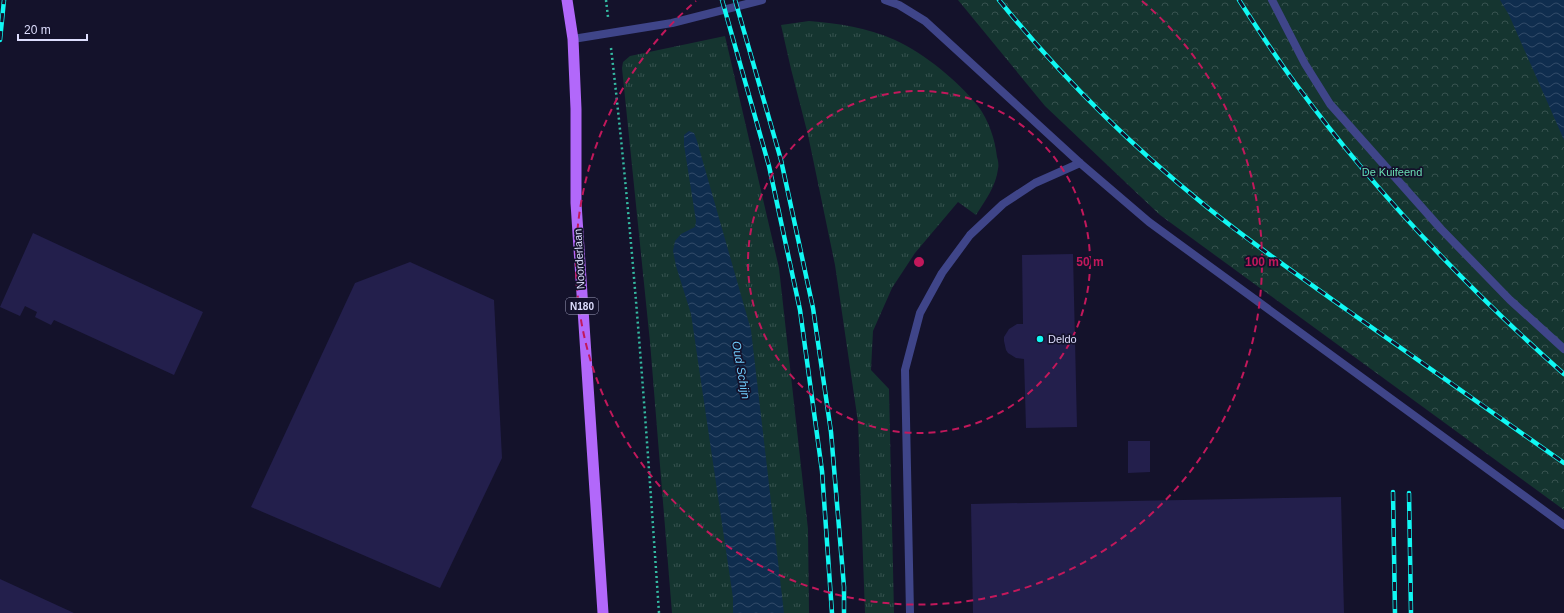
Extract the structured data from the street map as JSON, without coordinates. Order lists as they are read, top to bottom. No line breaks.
{"streets":{"main road":["Noorderlaan","N180"]},"water":["Oud Schijn"],"parks":["De Kuifeend"],"places":["Deldo"],"scale_bar":"20 m","rings":["50 m","100 m"]}
